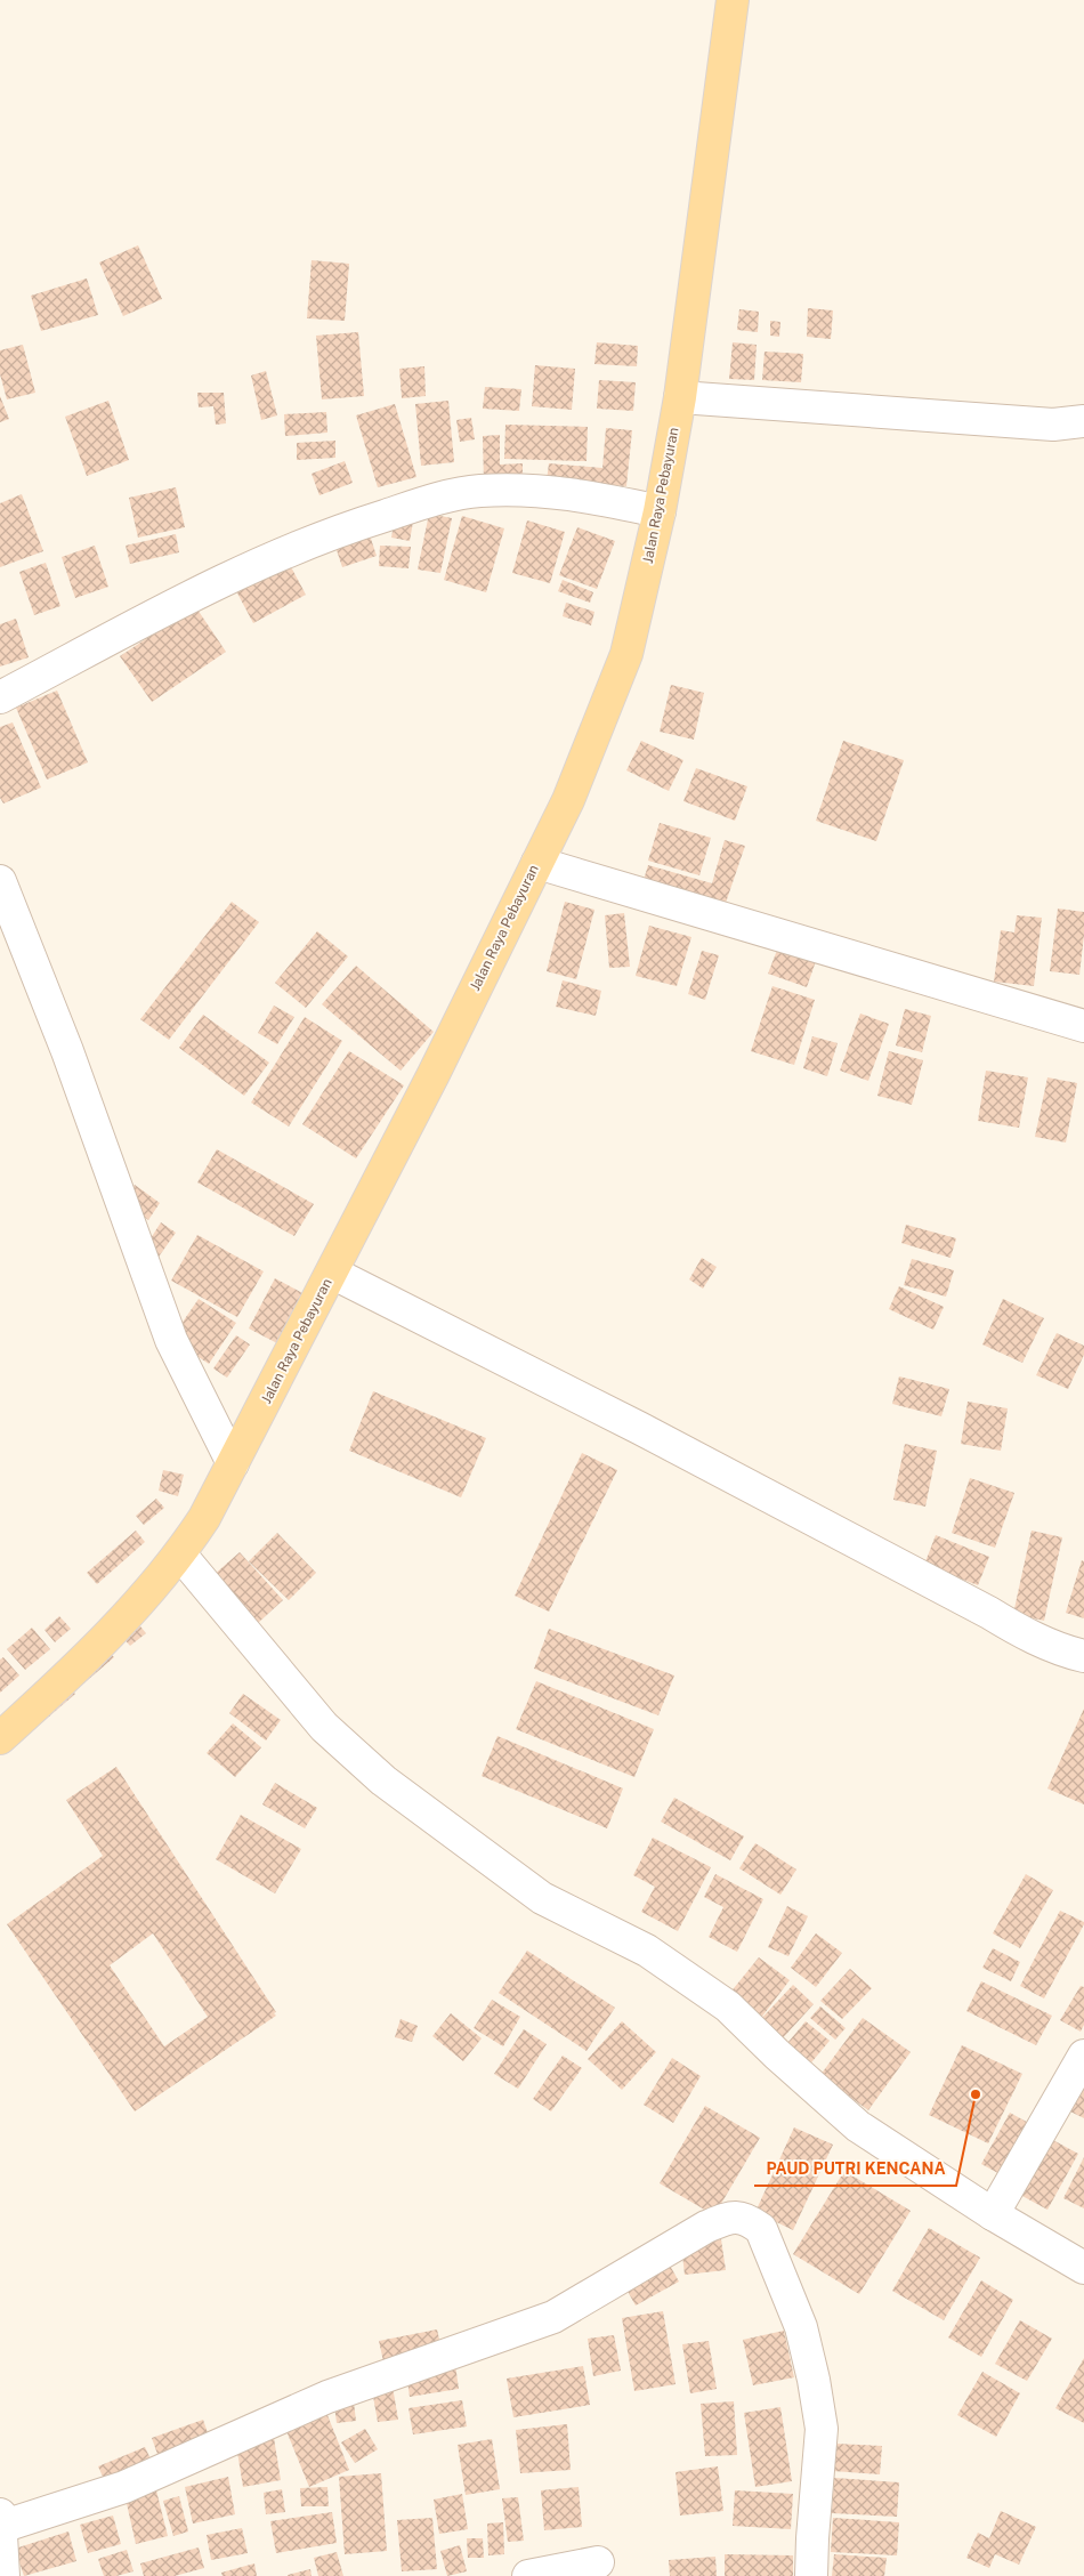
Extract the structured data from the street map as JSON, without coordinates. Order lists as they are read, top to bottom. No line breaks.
{"streets":{"main road":["Jalan Raya Pebayuran"]},"places":["PAUD PUTRI KENCANA"]}
